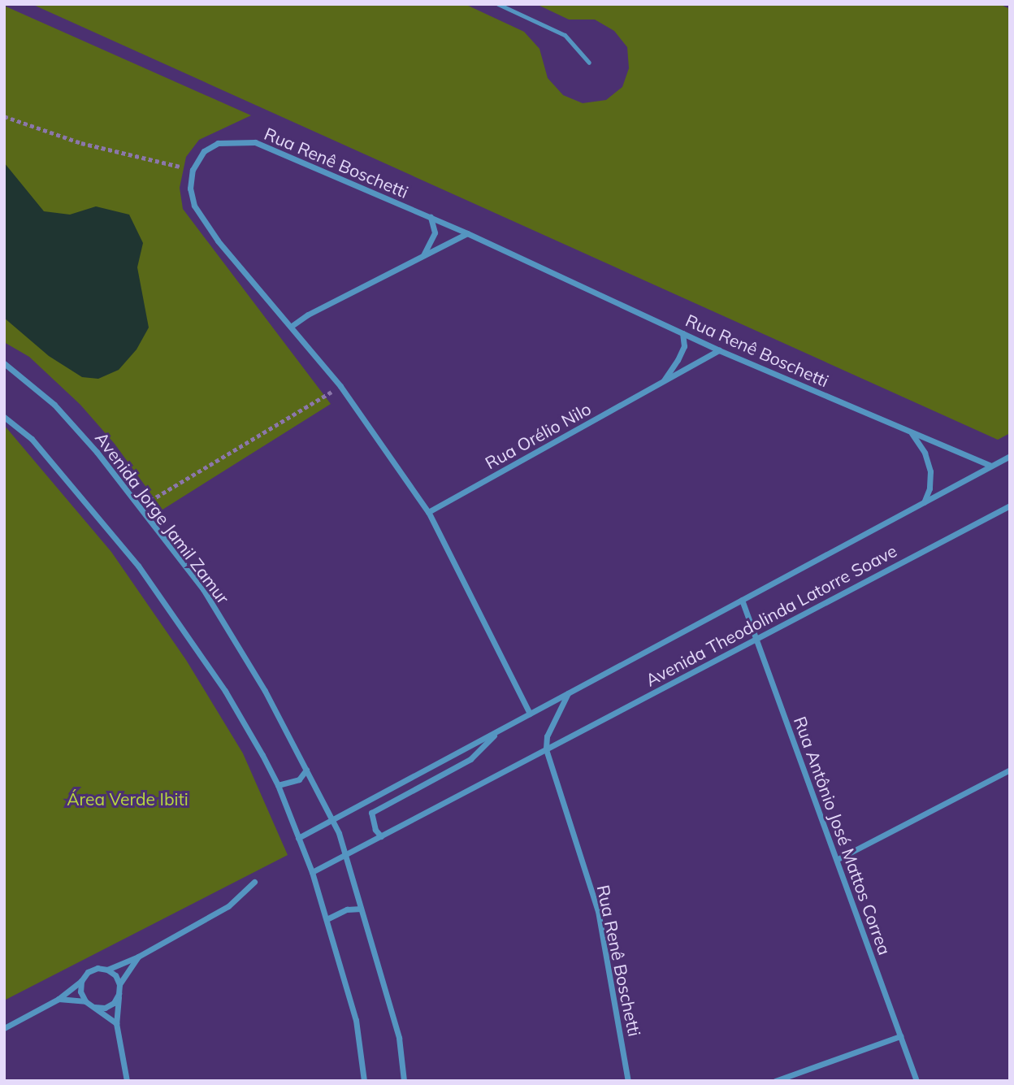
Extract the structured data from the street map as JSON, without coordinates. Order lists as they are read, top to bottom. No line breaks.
{"streets":{"street":["Rua Renê Boschetti","Rua Orélio Nilo","Avenida Jorge Jamil Zamur","Avenida Theodolinda Latorre Soave","Rua Antônio José Mattos Correa"]},"crossings":[["Rua Renê Boschetti","Rua Orélio Nilo"],["Rua Renê Boschetti","Avenida Theodolinda Latorre Soave"],["Avenida Jorge Jamil Zamur","Avenida Theodolinda Latorre Soave"],["Avenida Theodolinda Latorre Soave","Rua Antônio José Mattos Correa"]],"parks":["Área Verde Ibiti"]}
